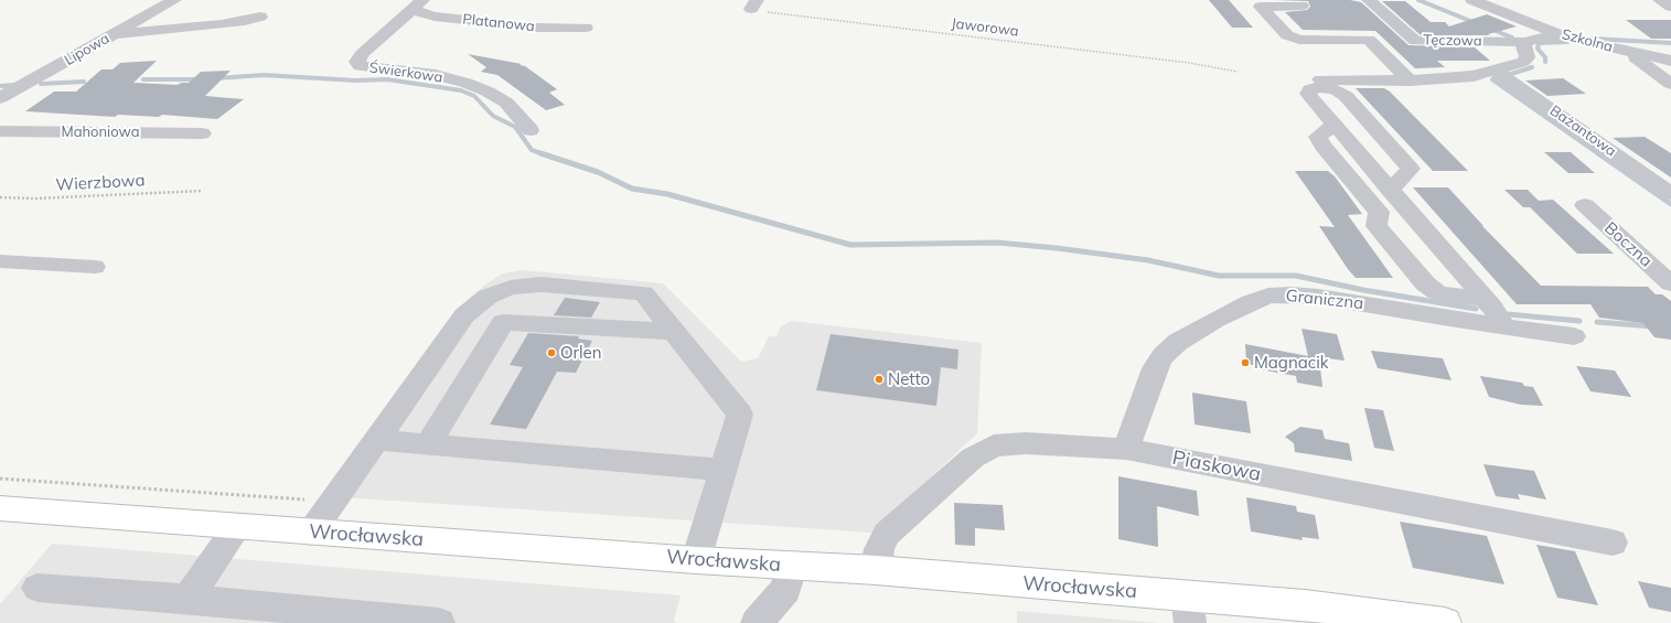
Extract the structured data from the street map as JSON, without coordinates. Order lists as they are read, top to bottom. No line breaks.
{"streets":{"main road":["Wrocławska"],"street":["Platanowa","Tęczowa","Szkolna","Lipowa","Świerkowa","Bażantowa","Mahoniowa","Boczna","Graniczna","Piaskowa"],"path":["Jaworowa","Wierzbowa"]},"crossings":[["Platanowa","Świerkowa"],["Graniczna","Piaskowa"],["Piaskowa","Wrocławska"]],"places":["Orlen","Magnacik","Netto"]}
